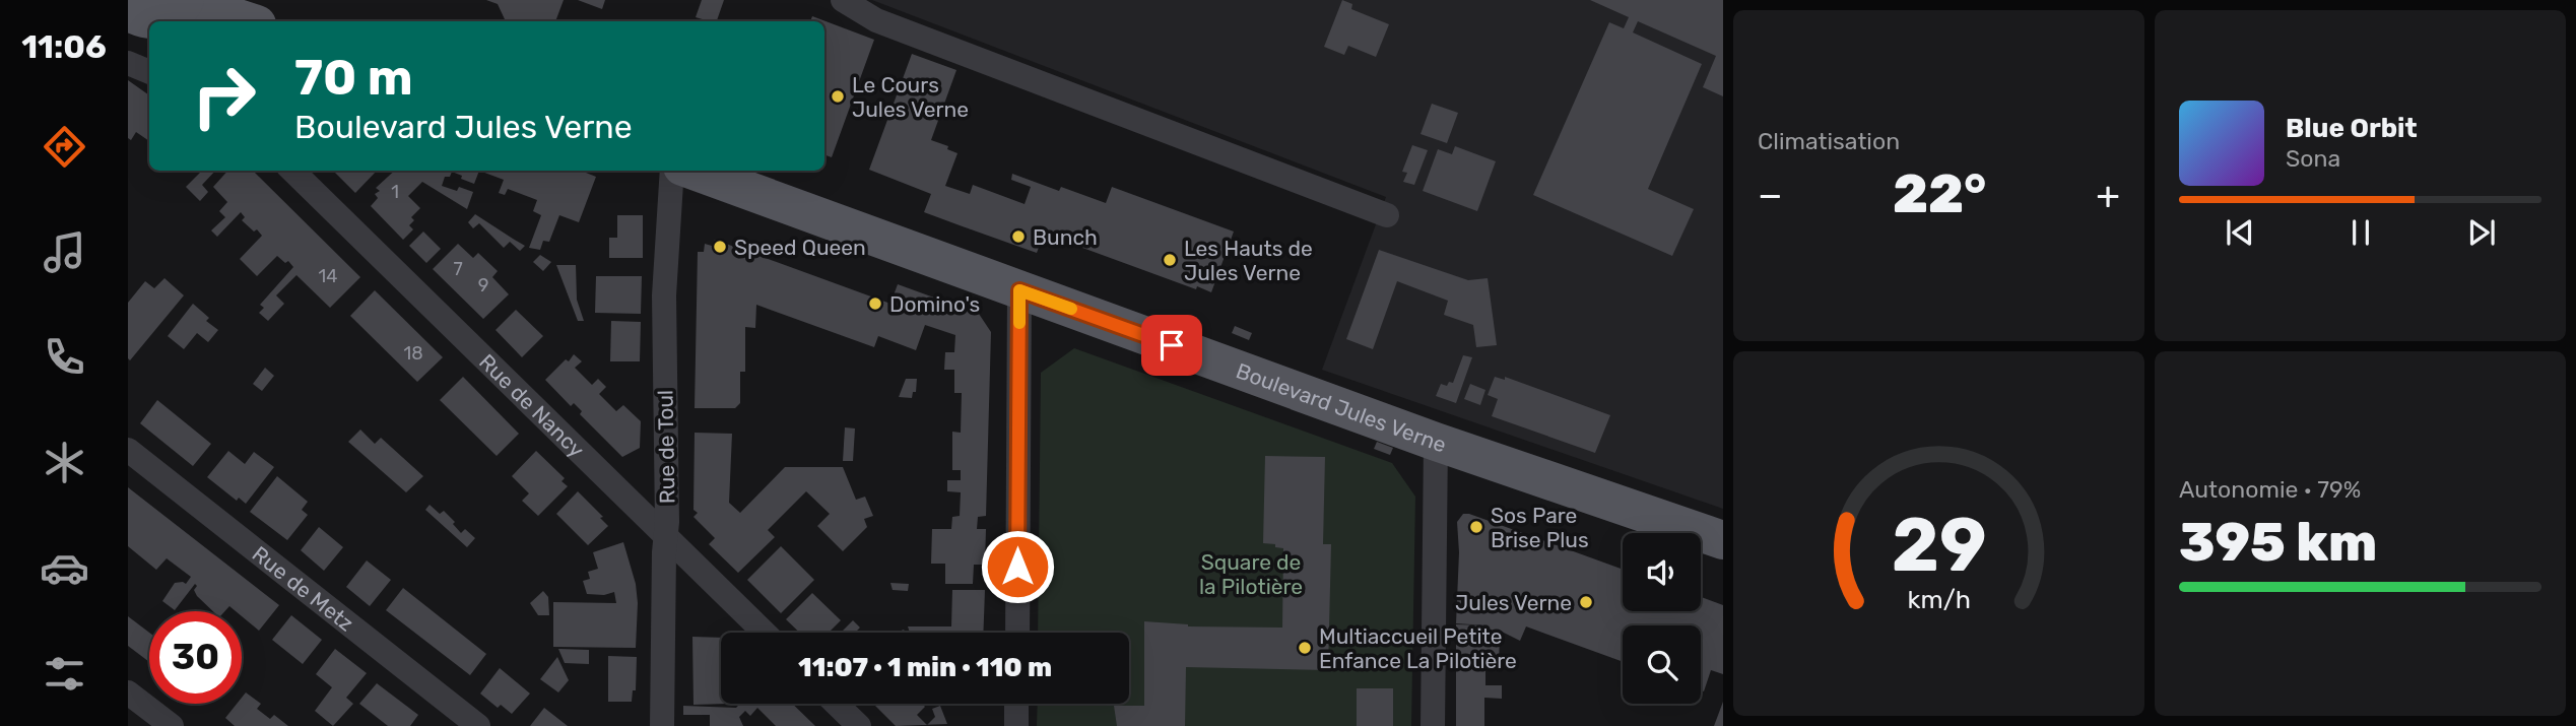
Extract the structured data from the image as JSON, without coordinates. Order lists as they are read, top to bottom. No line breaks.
{"streets":{"main road":["Boulevard Jules Verne"],"street":["Rue de Nancy","Rue de Toul","Rue de Metz"]},"crossings":[["Rue de Nancy","Rue de Toul"]],"parks":["Square de la Pilotière"],"places":["Le Cours Jules Verne","Bunch","Speed Queen","Les Hauts de Jules Verne","Domino's","Sos Pare Brise Plus","Jules Verne","Multiaccueil Petite Enfance La Pilotière"],"house_numbers":["1","7","14","9","18"],"page":{"tabs":"11:06","tile":["Climatisation",["Autonomie · 79%","395 km"]],"turn":["70 m","Boulevard Jules Verne"],"song":["Blue Orbit","Sona"],"heat":["−","22°","+"],"limit":"30","trip":"11:07 · 1 min · 110 m","gauge":["29","km/h"]}}
